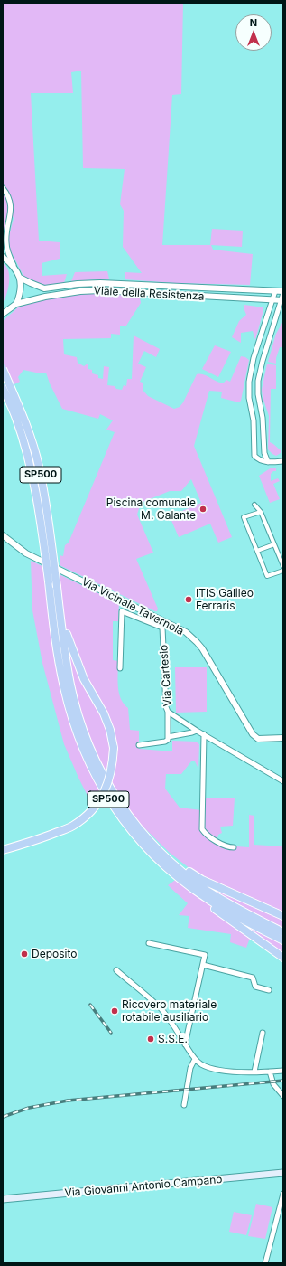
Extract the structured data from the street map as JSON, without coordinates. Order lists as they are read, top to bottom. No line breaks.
{"streets":{"highway":["SP500"],"main road":["Via Giovanni Antonio Campano"],"street":["Viale della Resistenza","Via Vicinale Tavernola","Via Cartesio"]},"places":["Piscina comunale M. Galante","ITIS Galileo Ferraris","Deposito","Ricovero materiale rotabile ausiliario","S.S.E."],"north":"top"}
